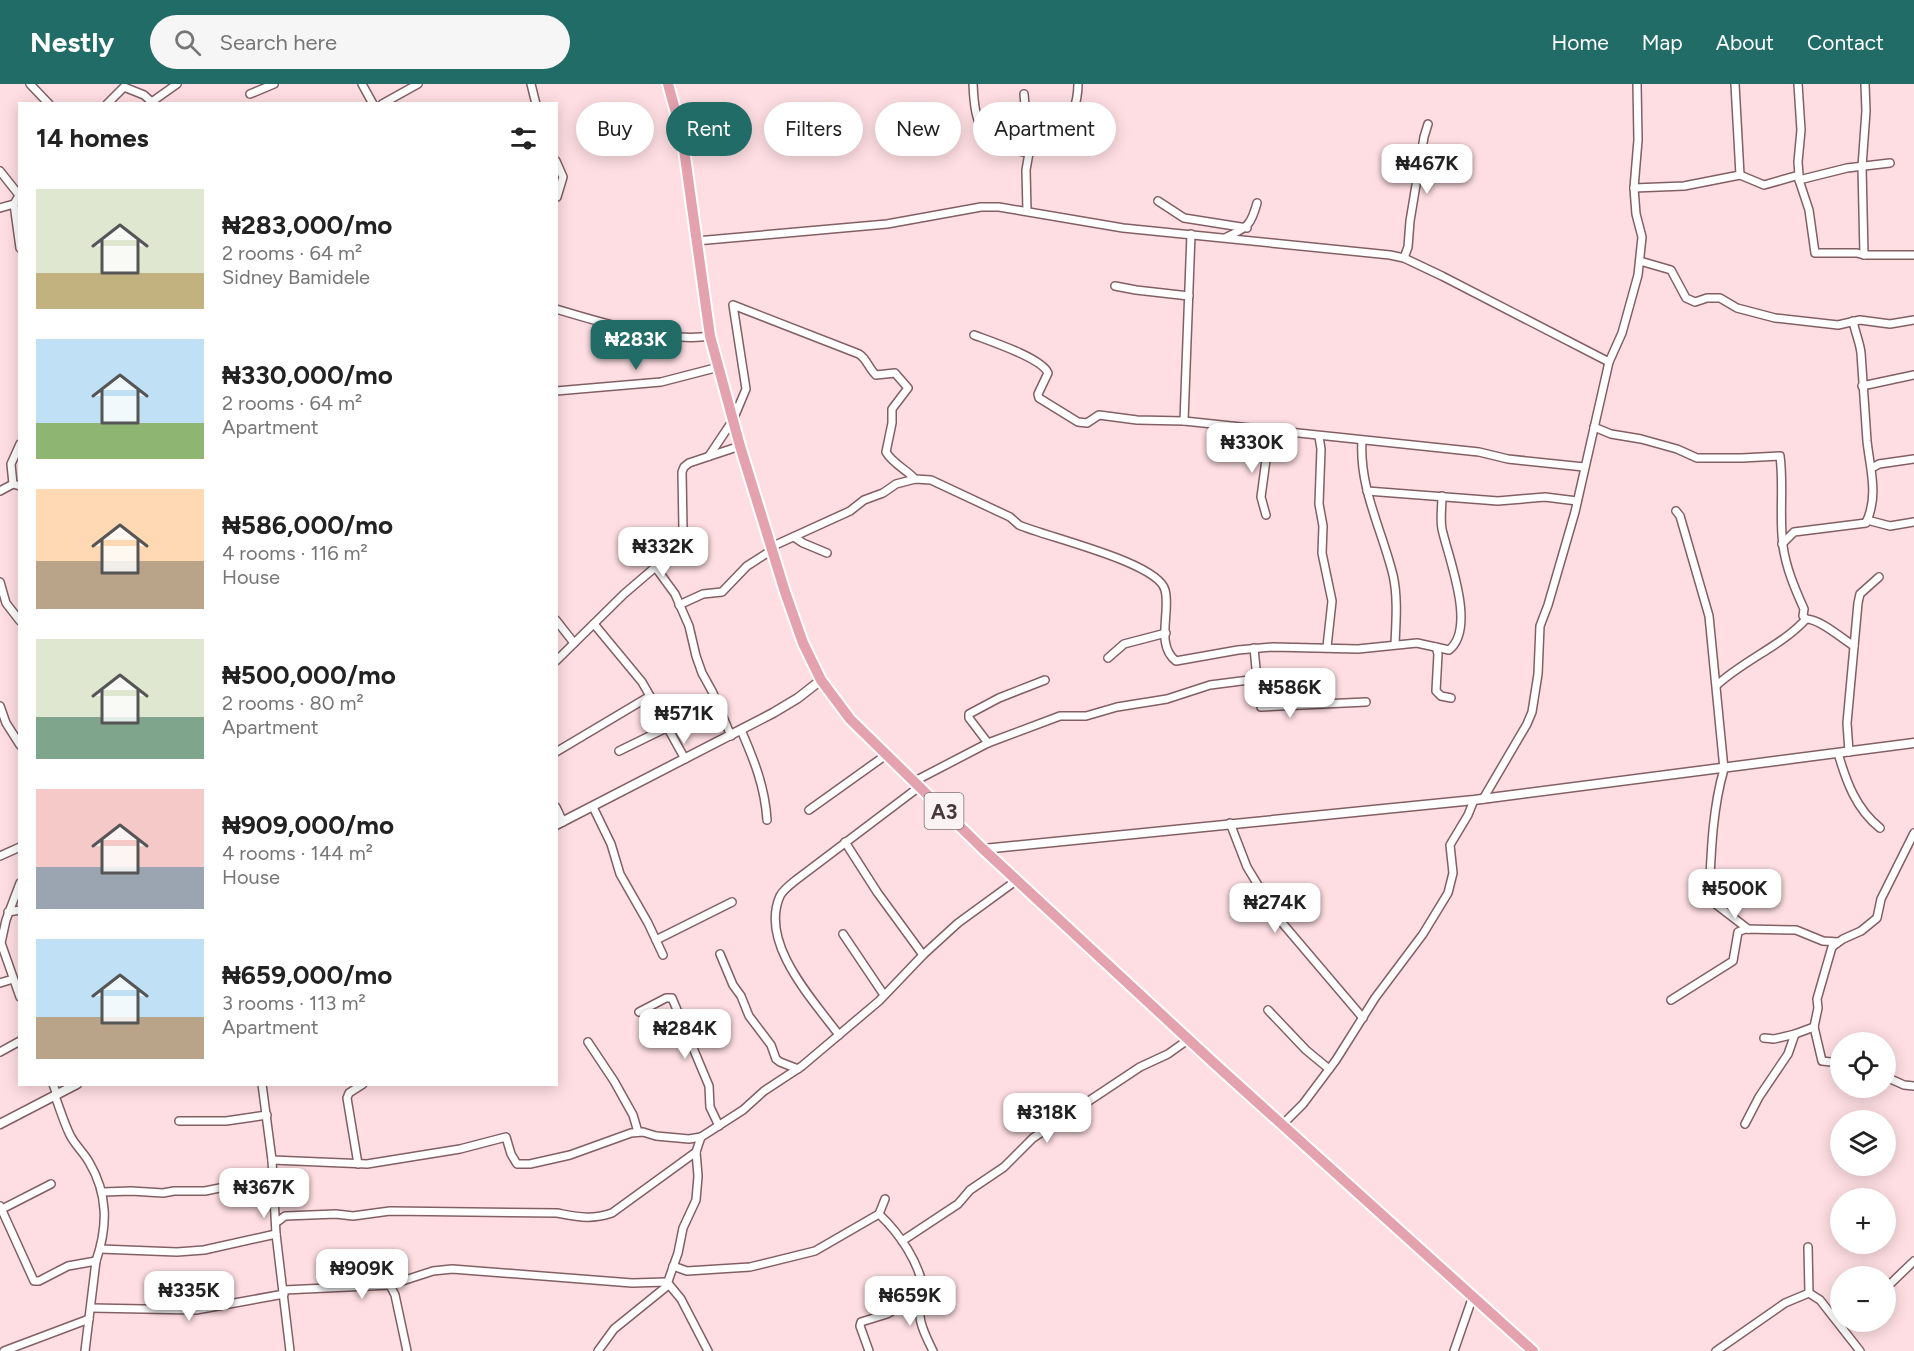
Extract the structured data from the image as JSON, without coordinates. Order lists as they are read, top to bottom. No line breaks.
{"streets":{"highway":["A3"]},"page":{"header":"Nestly","search":"Search here","nav":["Home","Map","About","Contact"],"chip":["Buy","Rent","Filters","New","Apartment"],"heading":"14 homes","price":["₦467K","₦283K","₦330K","₦332K","₦586K","₦571K","₦500K","₦274K","₦284K","₦318K","₦367K","₦909K","₦335K","₦659K"],"list":[{"name":"₦283,000/mo","note":"2 rooms · 64 m² · Sidney Bamidele"},{"name":"₦330,000/mo","note":"2 rooms · 64 m² · Apartment"},{"name":"₦586,000/mo","note":"4 rooms · 116 m² · House"},{"name":"₦500,000/mo","note":"2 rooms · 80 m² · Apartment"},{"name":"₦909,000/mo","note":"4 rooms · 144 m² · House"},{"name":"₦659,000/mo","note":"3 rooms · 113 m² · Apartment"}],"map_buttons":["+","−"]}}
